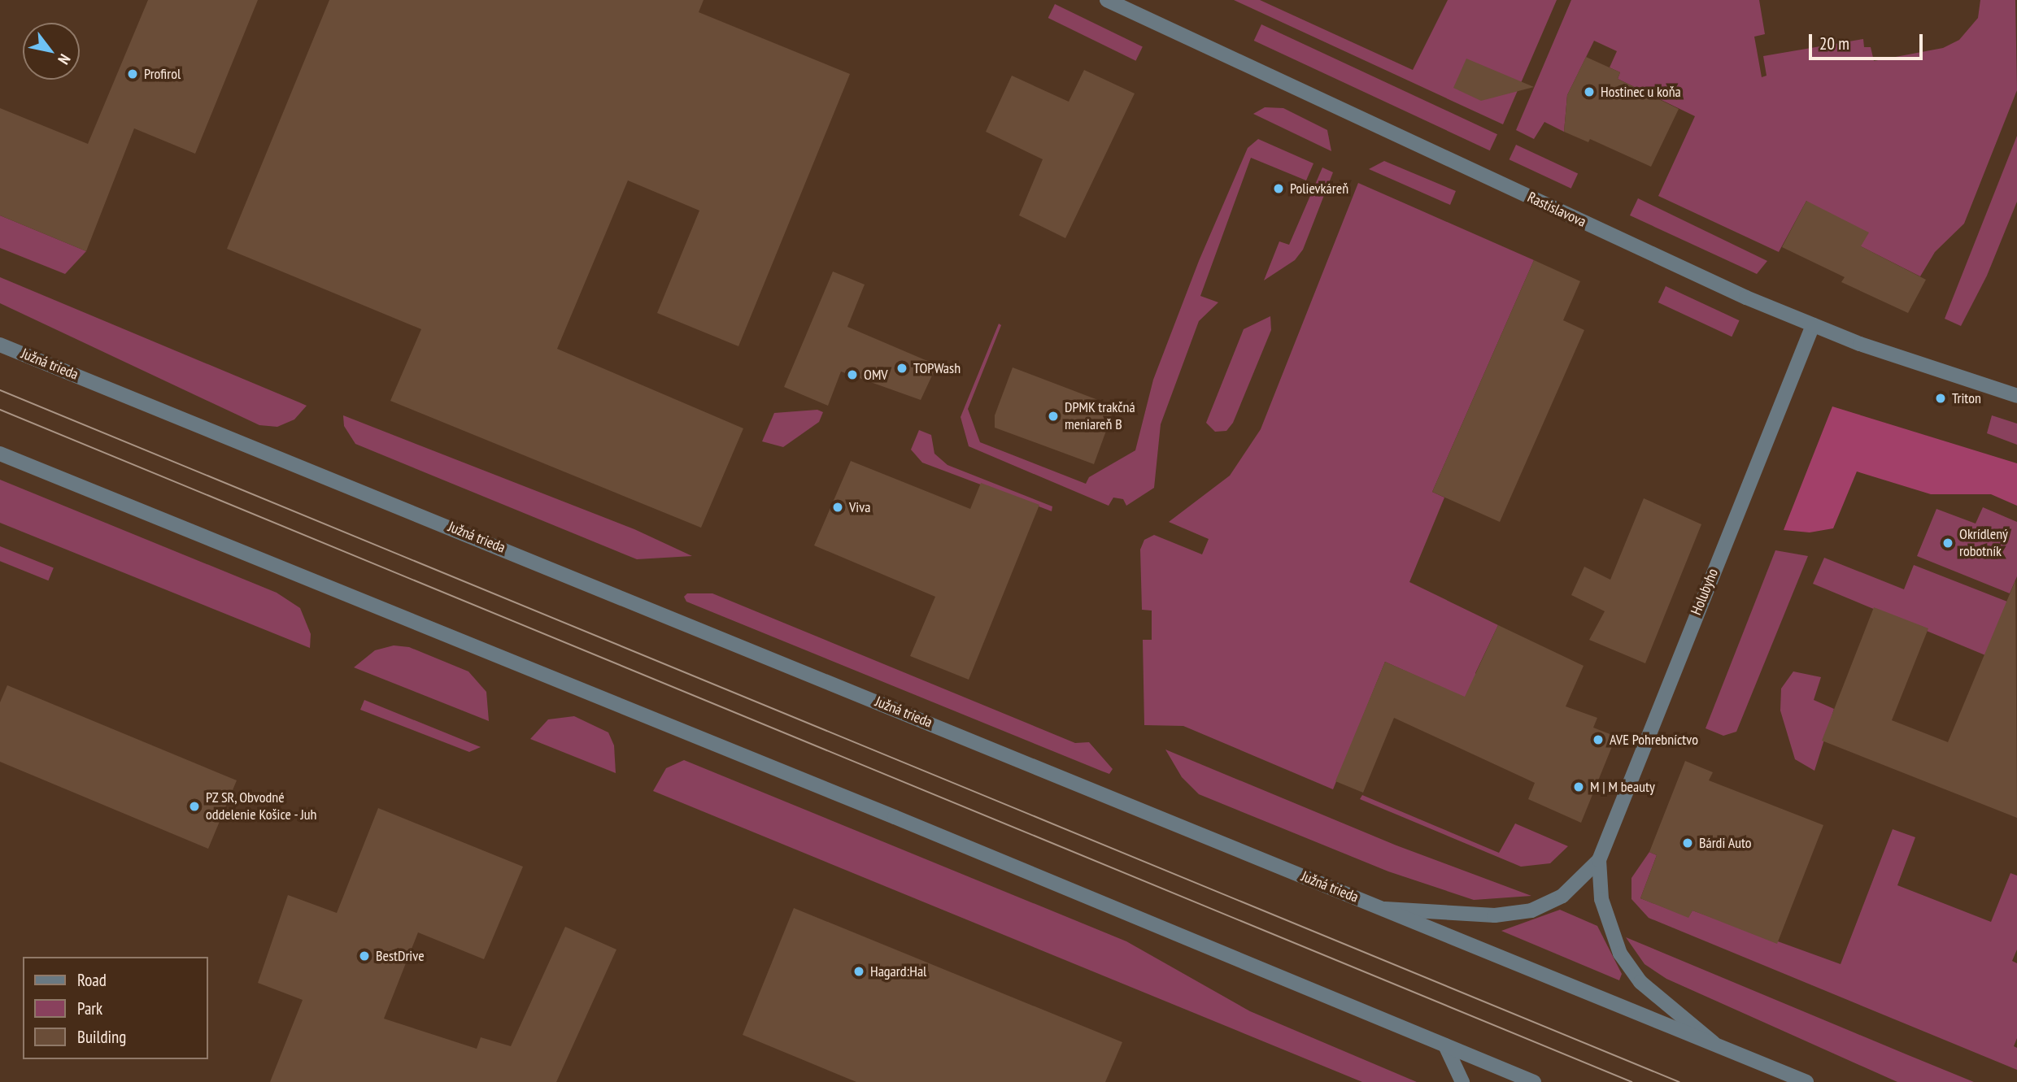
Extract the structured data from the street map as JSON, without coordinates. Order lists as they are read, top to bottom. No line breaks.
{"streets":{"street":["Rastislavova","Južná trieda","Holubyho"]},"crossings":[["Rastislavova","Holubyho"]],"places":["Profirol","Hostinec u koňa","Polievkáreň","TOPWash","OMV","Triton","DPMK trakčná meniareň B","Viva","Okrídlený robotník","AVE Pohrebníctvo","M | M beauty","PZ SR, Obvodné oddelenie Košice - Juh","Bárdi Auto","BestDrive","Hagard:Hal"],"legend":["Road","Park","Building"],"scale_bar":"20 m","north":"bottom right"}
